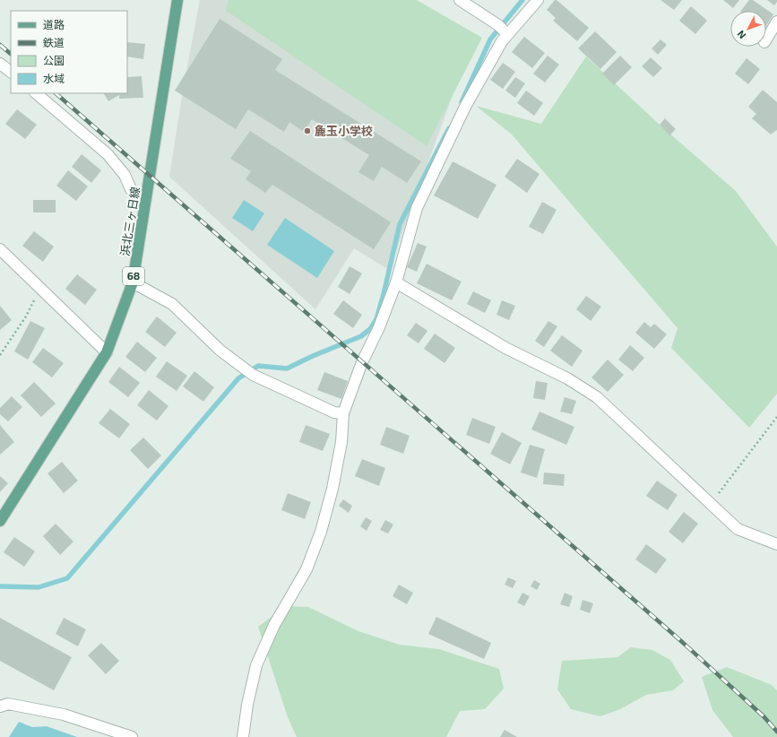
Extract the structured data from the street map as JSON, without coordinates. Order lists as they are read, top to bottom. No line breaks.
{"streets":{"main road":["浜北三ヶ日線","68"]},"places":["麁玉小学校"],"legend":["道路","鉄道","公園","水域"],"north":"bottom left"}
